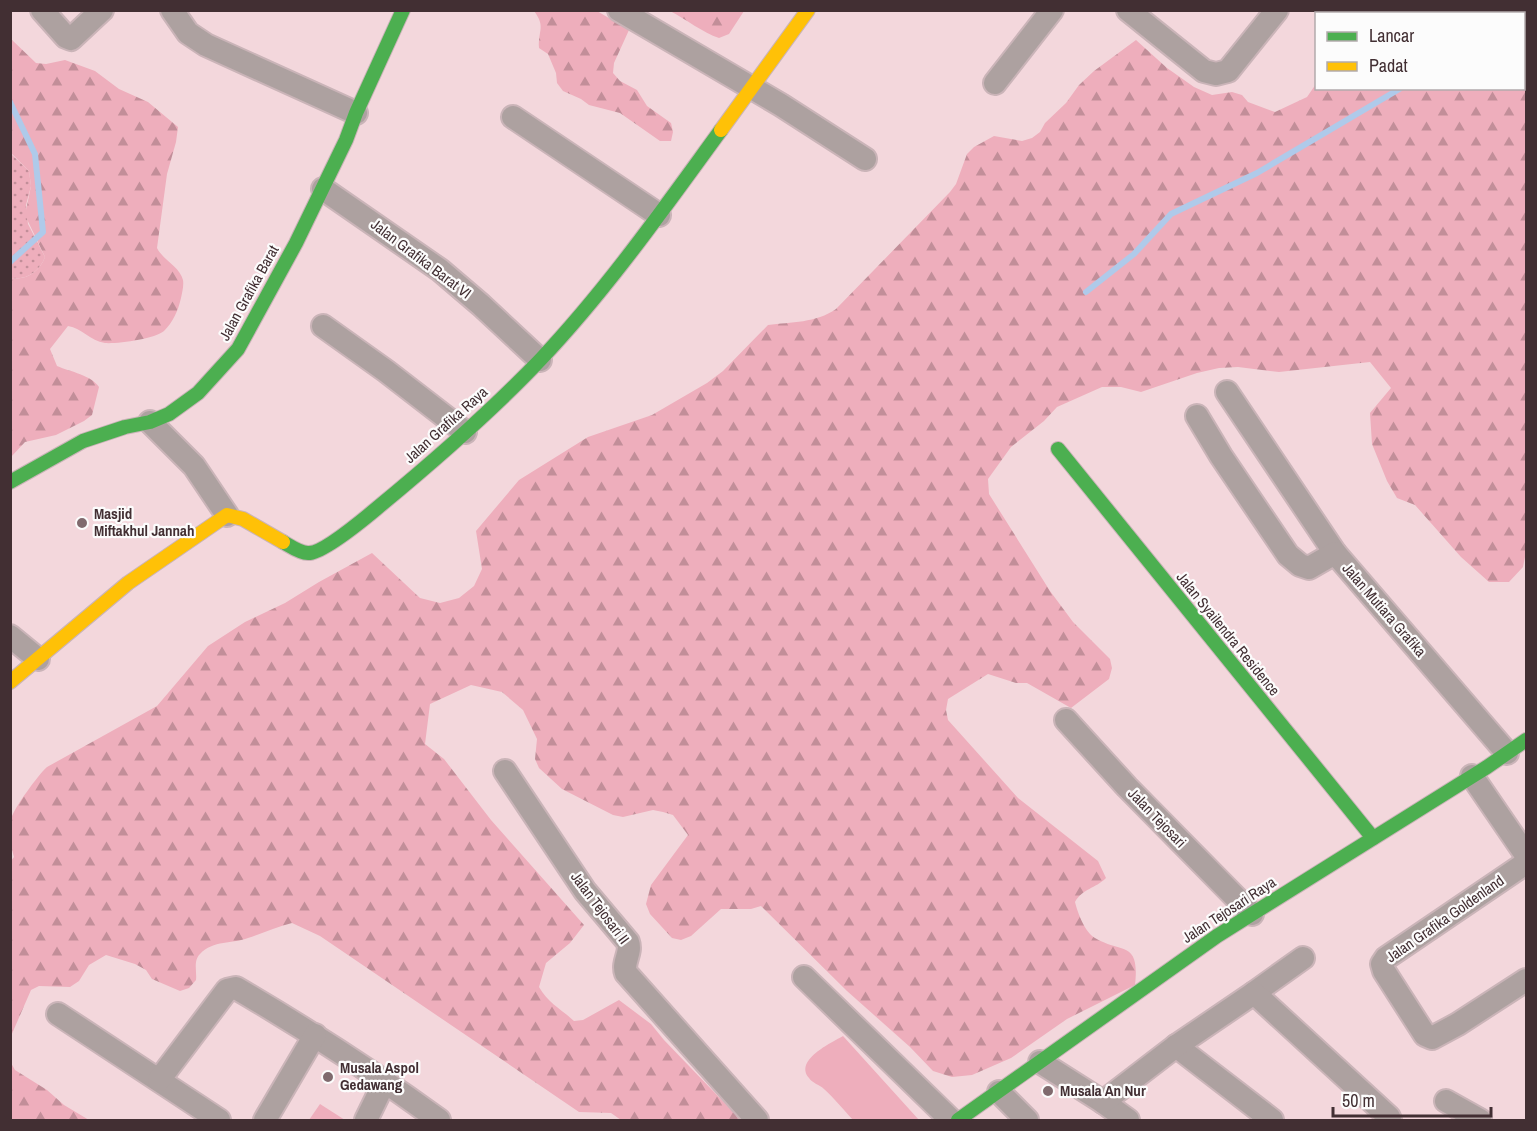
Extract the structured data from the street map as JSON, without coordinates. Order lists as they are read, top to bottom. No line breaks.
{"streets":{"street":["Jalan Grafika Barat VI","Jalan Grafika Barat","Jalan Grafika Raya","Jalan Mutiara Grafika","Jalan Syailendra Residence","Jalan Tejosari","Jalan Tejosari II","Jalan Tejosari Raya","Jalan Grafika Goldenland"]},"crossings":[["Jalan Grafika Barat VI","Jalan Grafika Barat"],["Jalan Grafika Barat VI","Jalan Grafika Raya"],["Jalan Mutiara Grafika","Jalan Tejosari Raya"],["Jalan Syailendra Residence","Jalan Tejosari Raya"],["Jalan Tejosari","Jalan Tejosari Raya"]],"places":["Masjid Miftakhul Jannah","Musala Aspol Gedawang","Musala An Nur"],"legend":["Lancar","Padat"],"scale_bar":"50 m"}
